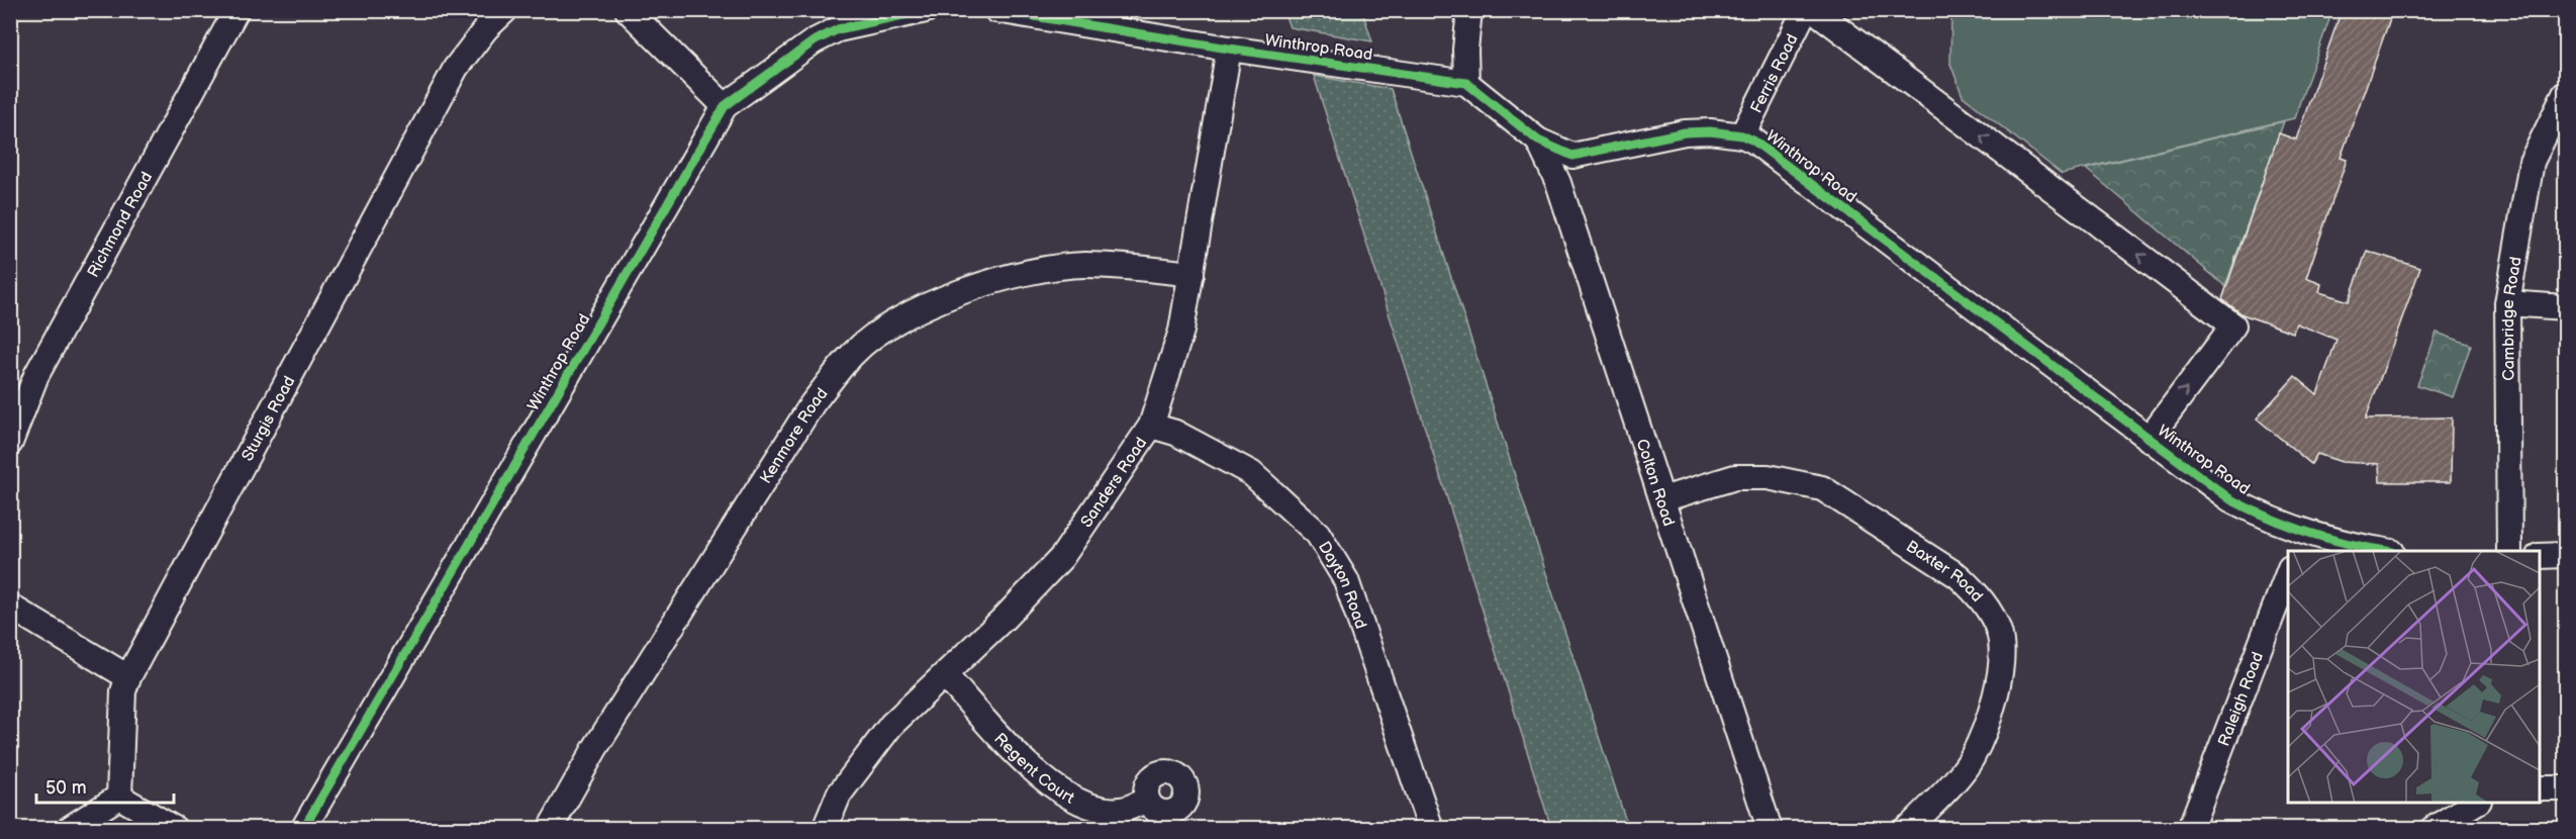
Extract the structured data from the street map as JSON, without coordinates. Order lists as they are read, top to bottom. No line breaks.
{"streets":{"street":["Winthrop Road","Ferris Road","Richmond Road","Cambridge Road","Sturgis Road","Kenmore Road","Sanders Road","Colton Road","Baxter Road","Dayton Road","Raleigh Road","Regent Court"]},"crossings":[["Winthrop Road","Ferris Road"],["Winthrop Road","Sanders Road"],["Winthrop Road","Colton Road"],["Kenmore Road","Sanders Road"],["Sanders Road","Dayton Road"],["Sanders Road","Regent Court"],["Colton Road","Baxter Road"]],"scale_bar":"50 m"}
